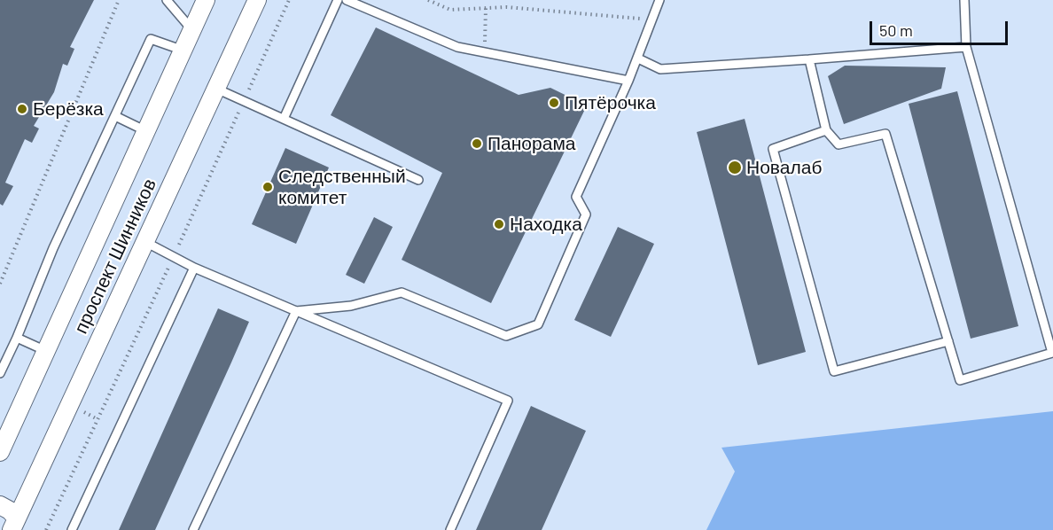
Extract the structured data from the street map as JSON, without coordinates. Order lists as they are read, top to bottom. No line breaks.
{"streets":{"street":["проспект Шинников"]},"places":["Пятёрочка","Берёзка","Панорама","Новалаб","Следственный комитет","Находка"],"scale_bar":"50 m"}
